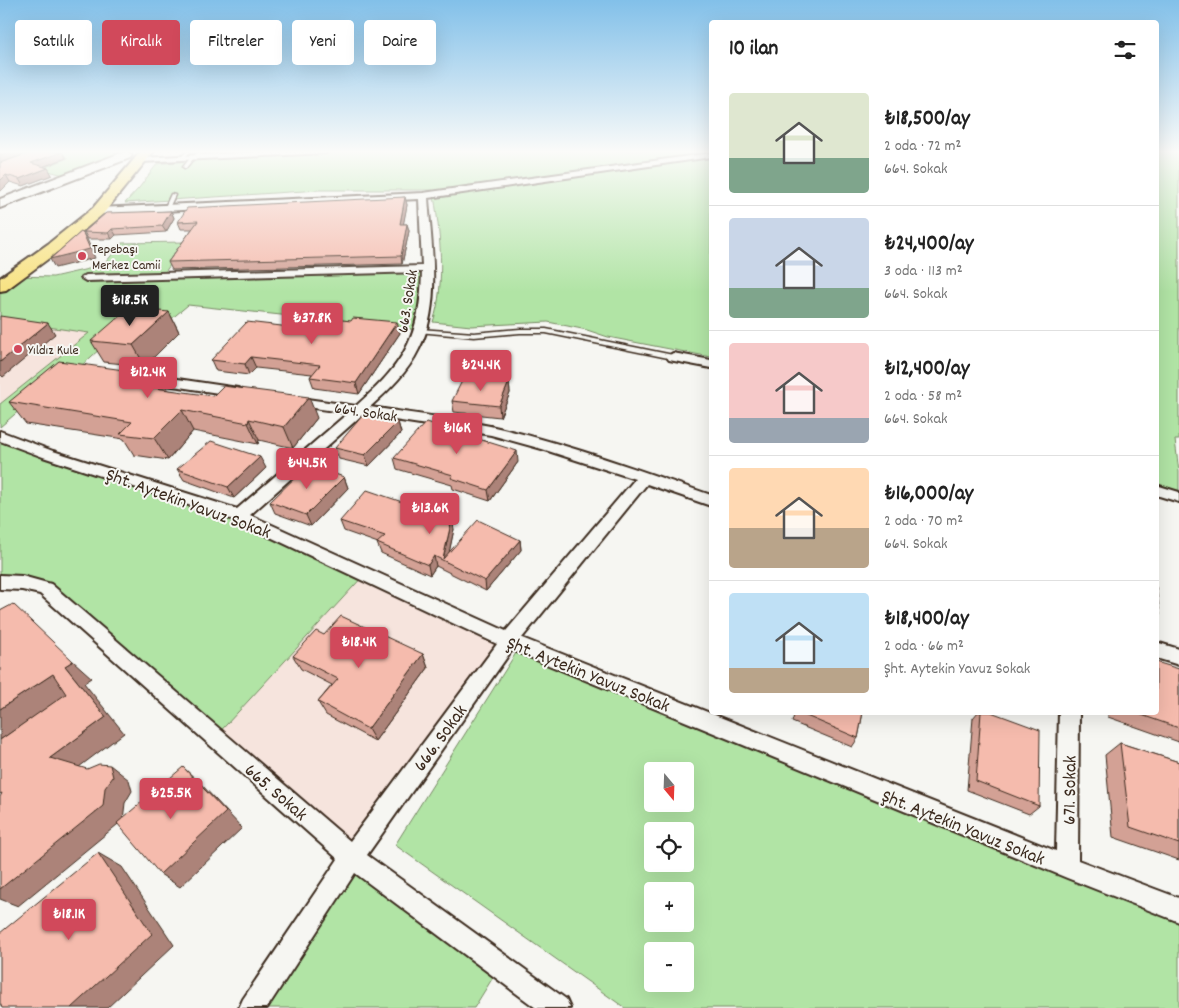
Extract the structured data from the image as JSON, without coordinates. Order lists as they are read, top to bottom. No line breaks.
{"streets":{"street":["663. Sokak","664. Sokak","Şht. Aytekin Yavuz Sokak","666. Sokak","671. Sokak","665. Sokak"]},"crossings":[["663. Sokak","664. Sokak"],["663. Sokak","Şht. Aytekin Yavuz Sokak"],["664. Sokak","666. Sokak"],["Şht. Aytekin Yavuz Sokak","666. Sokak"],["Şht. Aytekin Yavuz Sokak","671. Sokak"],["666. Sokak","665. Sokak"]],"places":["Tepebaşı Merkez Camii","Yıldız Kule"],"north":"bottom","page":{"chip":["Satılık","Kiralık","Filtreler","Yeni","Daire"],"heading":"10 ilan","list":[{"name":"₺18,500/ay","note":"2 oda · 72 m² · 664. Sokak"},{"name":"₺24,400/ay","note":"3 oda · 113 m² · 664. Sokak"},{"name":"₺12,400/ay","note":"2 oda · 58 m² · 664. Sokak"},{"name":"₺16,000/ay","note":"2 oda · 70 m² · 664. Sokak"},{"name":"₺18,400/ay","note":"2 oda · 66 m² · Şht. Aytekin Yavuz Sokak"}],"price":["₺18.5K","₺37.8K","₺24.4K","₺12.4K","₺16K","₺44.5K","₺13.6K","₺18.4K","₺25.5K","₺18.1K"],"map_buttons":["+","−"]}}
